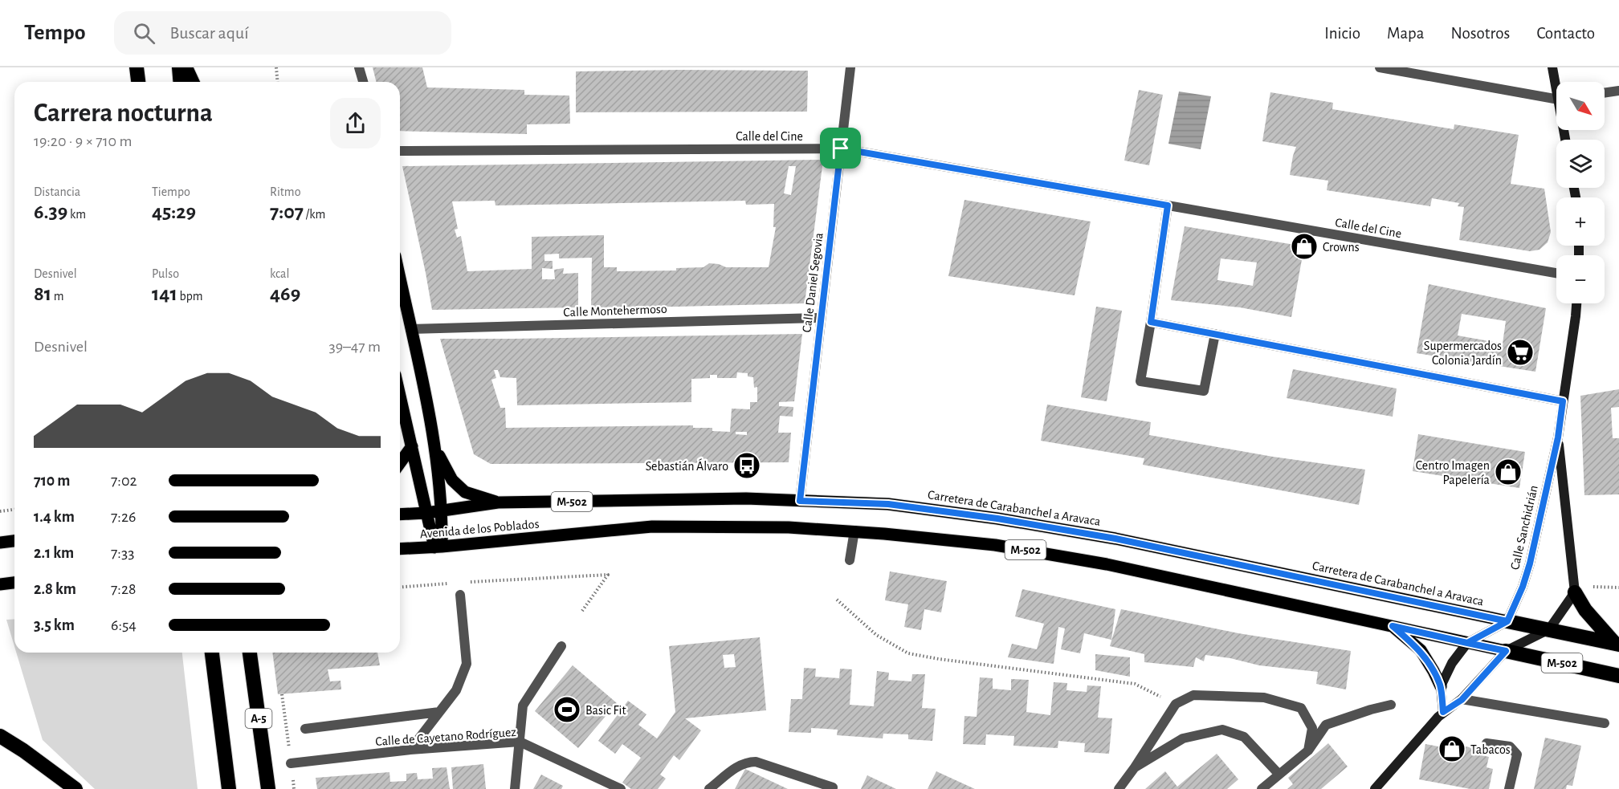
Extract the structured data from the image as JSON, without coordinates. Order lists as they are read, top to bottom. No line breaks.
{"streets":{"highway":["M-502","Carretera de Carabanchel a Aravaca","A-5"],"main road":["Avenida de los Poblados"],"street":["Calle del Cine","Calle Daniel Segovia","Calle Montehermoso","Calle Sanchidrián","Calle de Cayetano Rodríguez"]},"crossings":[["Calle del Cine","Calle Daniel Segovia"],["Calle Daniel Segovia","Calle Montehermoso"],["Calle Daniel Segovia","Carretera de Carabanchel a Aravaca"],["M-502","Avenida de los Poblados"],["Carretera de Carabanchel a Aravaca","Calle Sanchidrián"]],"places":{"shop":["Crowns","Centro Imagen Papelería","Tabacos"],"supermarket":["Supermercados Colonia Jardín"],"bus stop":["Sebastián Álvaro"],"sports":["Basic Fit"]},"north":"bottom right","page":{"header":"Tempo","search":"Buscar aquí","nav":["Inicio","Mapa","Nosotros","Contacto"],"map_buttons":["+","−"],"heading":["Carrera nocturna","19:20 · 9 × 710 m"],"stats":[["Distancia","6.39 km"],["Tiempo","45:29"],["Ritmo","7:07 /km"],["Desnivel","81 m"],["Pulso","141 bpm"],["kcal","469"]],"chart":["Desnivel","39–47 m"],"list":[{"name":"710 m","note":"7:02"},{"name":"1.4 km","note":"7:26"},{"name":"2.1 km","note":"7:33"},{"name":"2.8 km","note":"7:28"},{"name":"3.5 km","note":"6:54"}]}}
